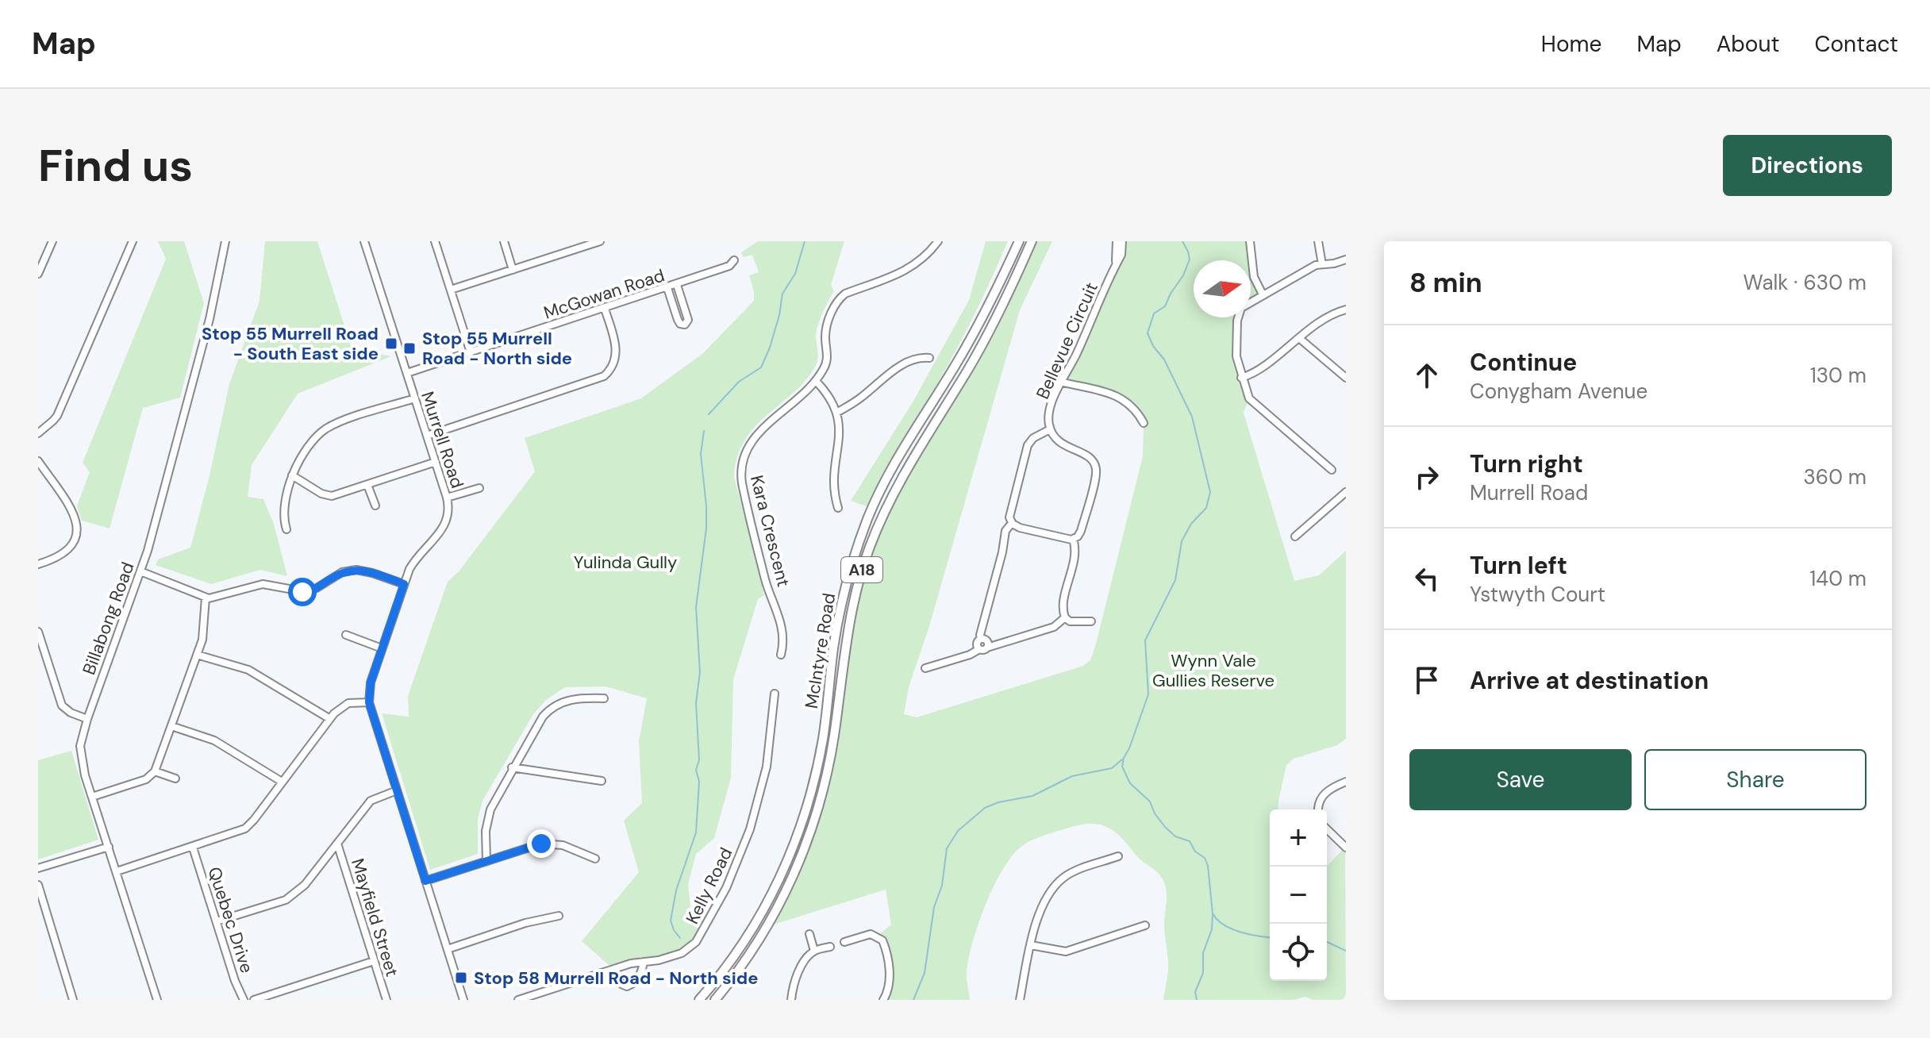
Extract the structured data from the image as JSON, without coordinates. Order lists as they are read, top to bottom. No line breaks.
{"streets":{"main road":["A18","McIntyre Road"],"street":["McGowan Road","Bellevue Circuit","Murrell Road","Kara Crescent","Billabong Road","Kelly Road","Mayfield Street","Quebec Drive"]},"crossings":[["McGowan Road","Murrell Road"]],"parks":["Yulinda Gully","Wynn Vale Gullies Reserve"],"places":{"transit":["Stop 55 Murrell Road - South East side","Stop 55 Murrell Road - North side","Stop 58 Murrell Road - North side"]},"north":"right","page":{"header":"Map","nav":["Home","Map","About","Contact"],"buttons":["Directions",["Save","Share"]],"title":"Find us","heading":["8 min","Walk · 630 m"],"list":[["Continue","Conygham Avenue","130 m"],["Turn right","Murrell Road","360 m"],["Turn left","Ystwyth Court","140 m"],"Arrive at destination"],"map_buttons":["+","−"]}}
